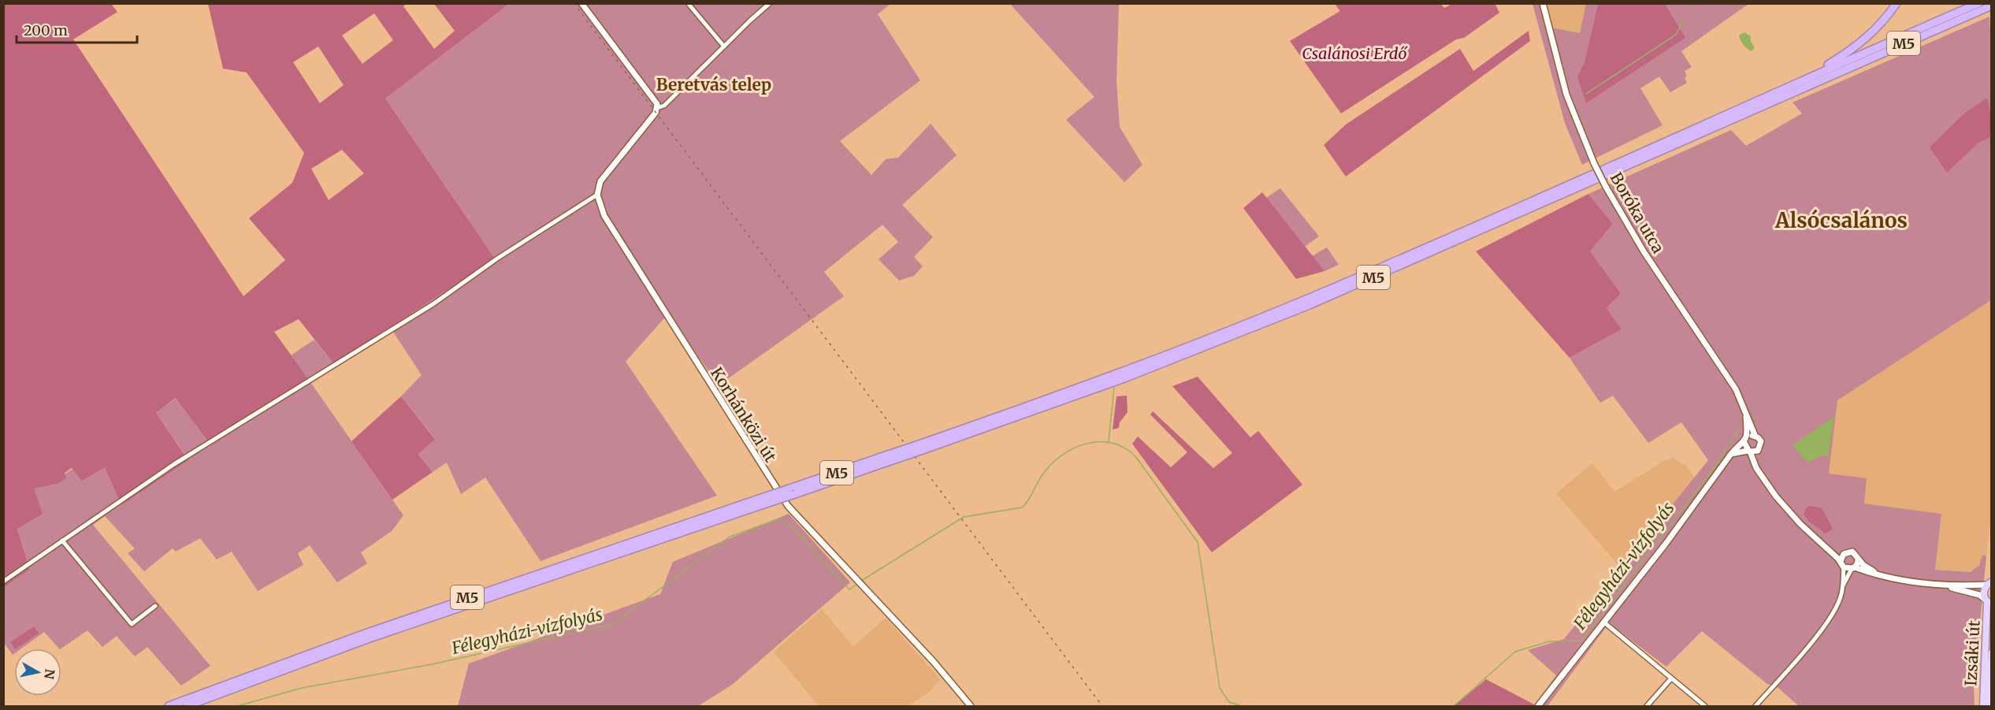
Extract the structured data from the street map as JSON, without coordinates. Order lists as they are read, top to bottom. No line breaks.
{"streets":{"highway":["M5"],"main road":["Izsáki út"],"street":["Boróka utca","Korhánközi út"]},"districts":["Beretvás telep","Alsócsalános"],"water":["Félegyházi-vízfolyás"],"parks":["Csalánosi Erdő"],"scale_bar":"200 m","north":"right"}
